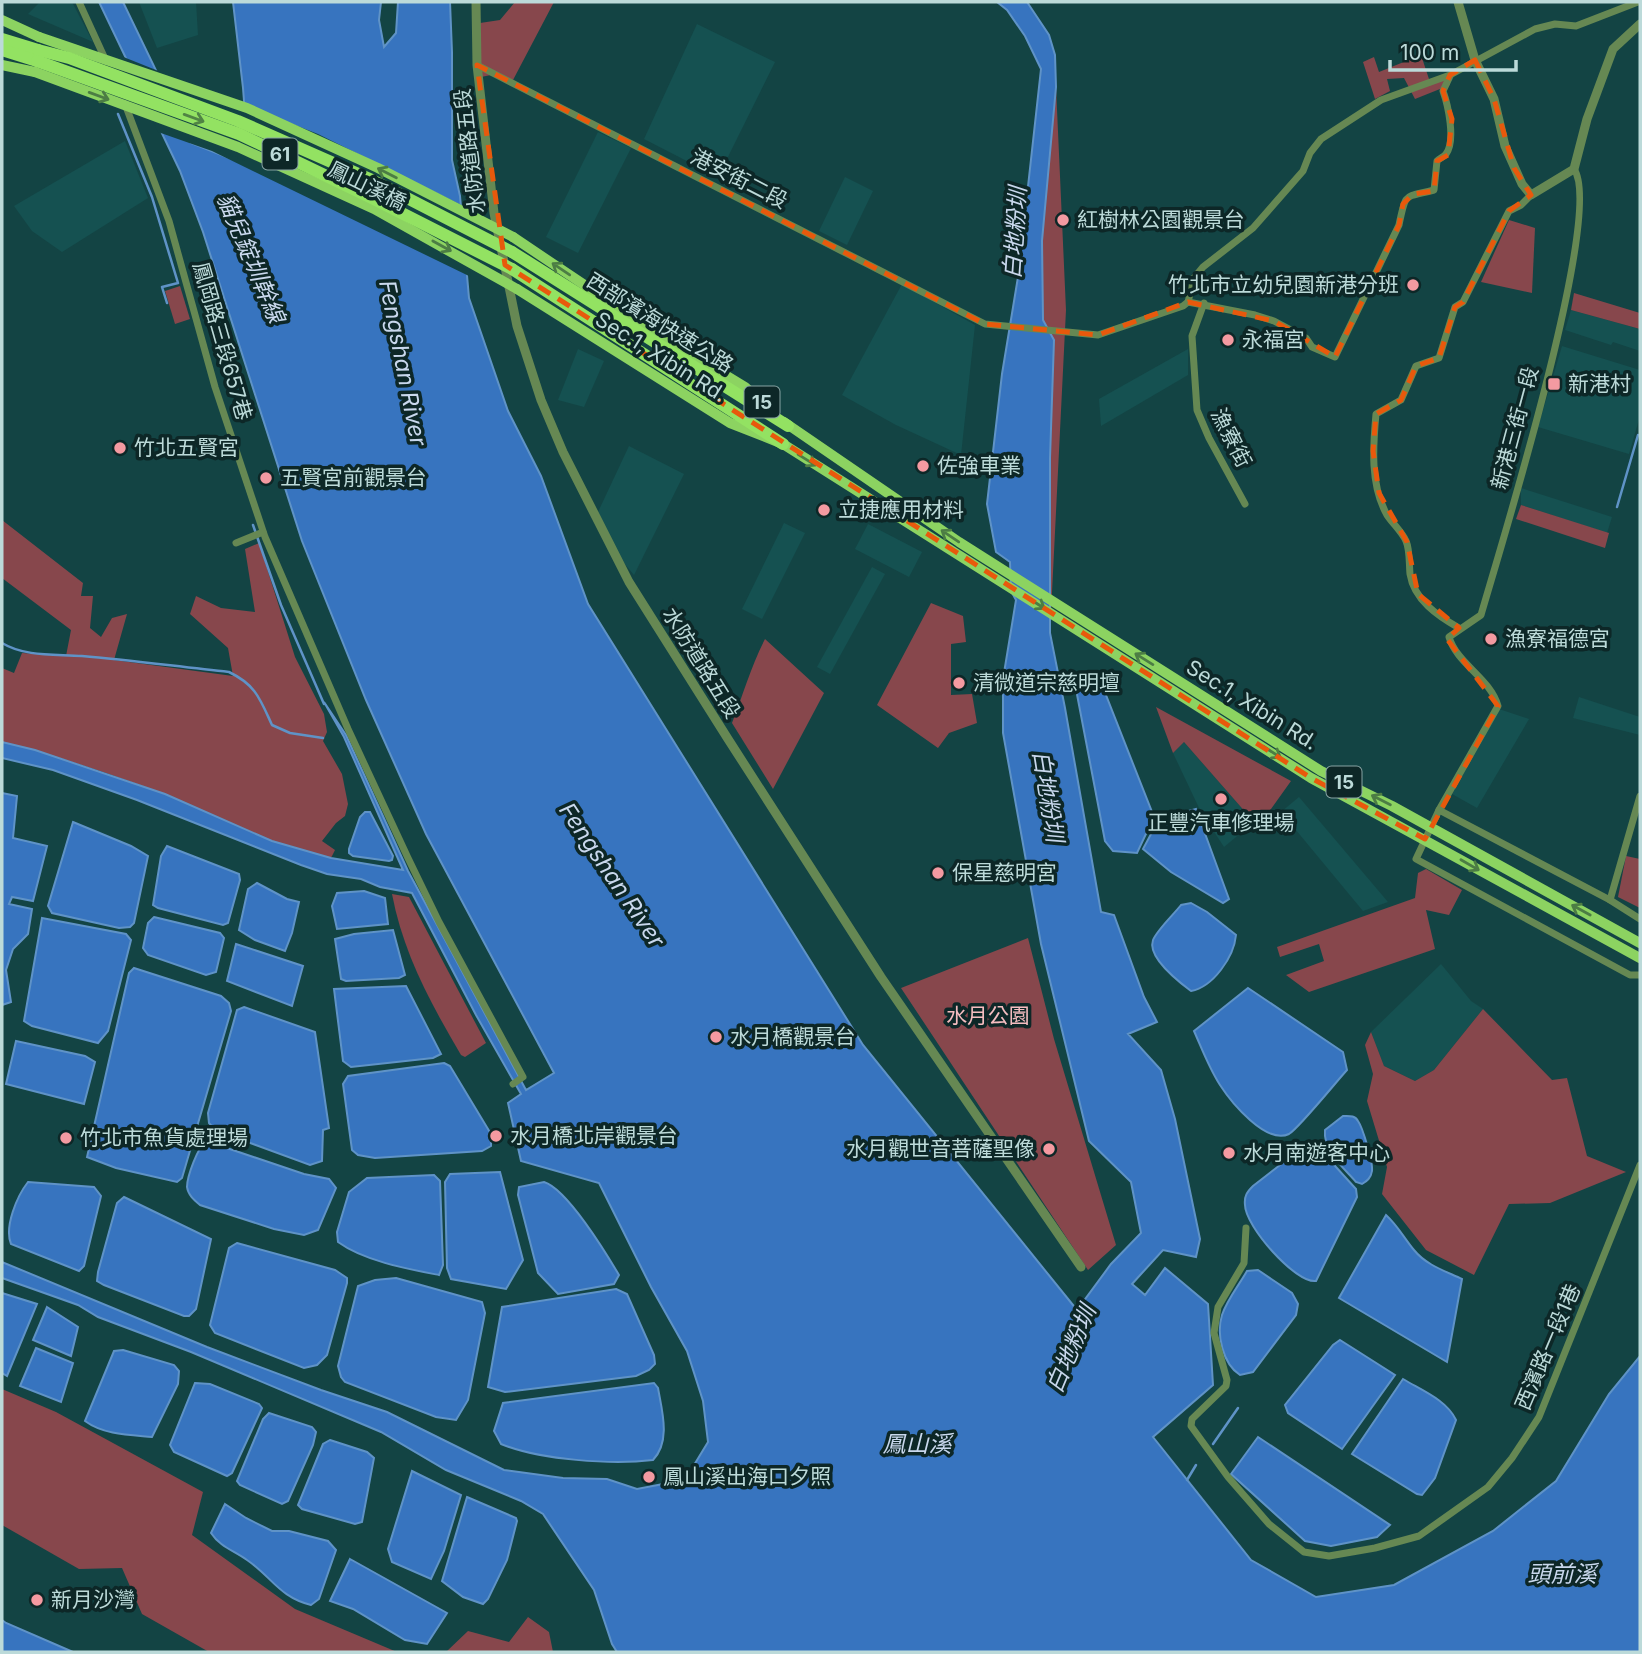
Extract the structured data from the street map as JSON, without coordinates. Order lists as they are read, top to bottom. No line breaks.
{"streets":{"highway":["61","鳳山溪橋","西部濱海快速公路"],"main road":["Sec.1, Xibin Rd.","15"],"street":["水防道路五段","港安街二段","鳳岡路三段657巷","新港三街一段","漁寮街","西濱路一段1巷"]},"crossings":[["水防道路五段","港安街二段"],["61","鳳山溪橋"],["61","15"],["鳳山溪橋","西部濱海快速公路"],["鳳山溪橋","Sec.1, Xibin Rd."],["鳳山溪橋","15"],["西部濱海快速公路","Sec.1, Xibin Rd."]],"water":["白地粉圳","貓兒錠圳幹線","Fengshan River","鳳山溪","頭前溪"],"parks":["水月公園"],"places":{"other":["紅樹林公園觀景台","竹北市立幼兒園新港分班","永福宮","竹北五賢宮","佐強車業","五賢宮前觀景台","立捷應用材料","漁寮福德宮","清微道宗慈明壇","正豐汽車修理場","保星慈明宮","水月橋觀景台","水月橋北岸觀景台","竹北市魚貨處理場","水月觀世音菩薩聖像","水月南遊客中心","鳳山溪出海口夕照","新月沙灣"],"transit":["新港村"]},"scale_bar":"100 m"}
